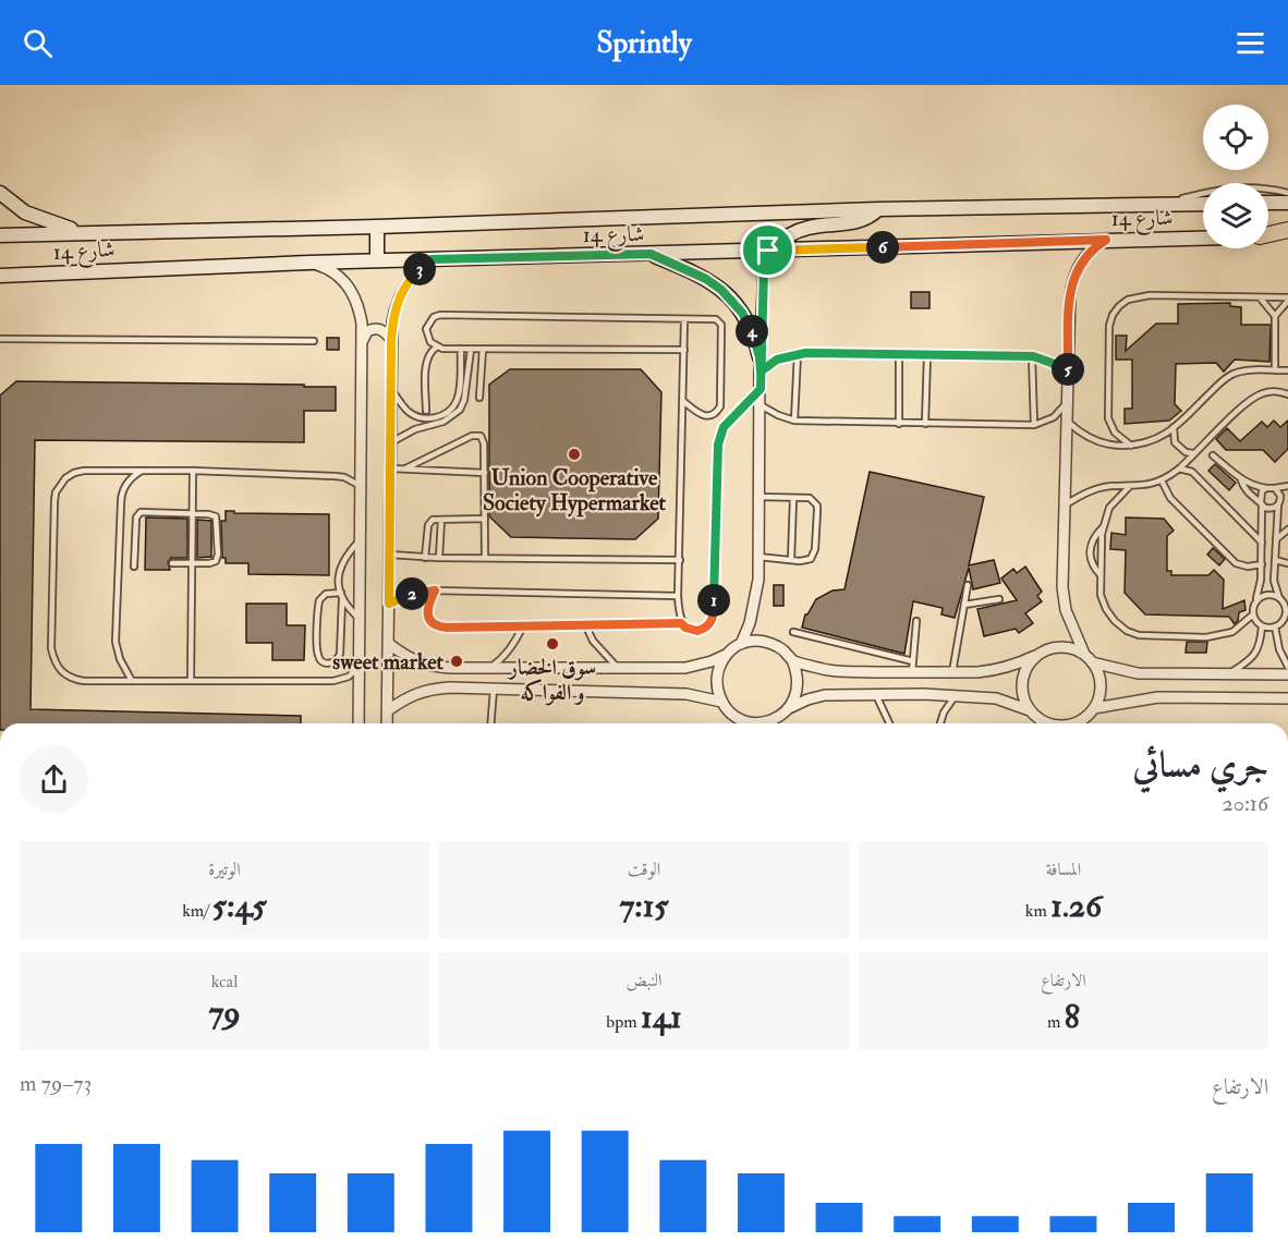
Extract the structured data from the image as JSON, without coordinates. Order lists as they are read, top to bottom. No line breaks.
{"streets":{"main road":["شارع 14"]},"places":["Union Cooperative Society Hypermarket","سوق الخضار و الفواكه","sweet market"],"page":{"header":"Sprintly","pins":["6","3","4","5","2","1"],"heading":["جري مسائي","20:16"],"stats":[["المسافة","1.26 km"],["الوقت","7:15"],["الوتيرة","5:45 /km"],["الارتفاع","8 m"],["النبض","141 bpm"],["kcal","79"]],"chart":["الارتفاع","73–79 m"]}}
